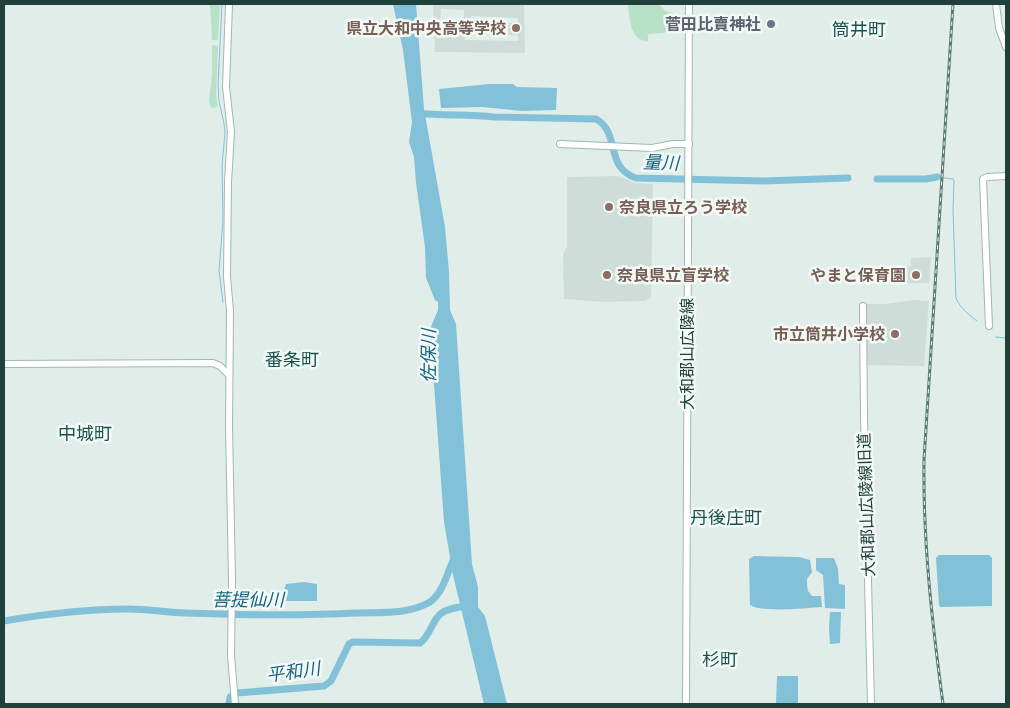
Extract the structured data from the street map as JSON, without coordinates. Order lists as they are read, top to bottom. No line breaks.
{"streets":{"street":["大和郡山広陵線","大和郡山広陵線旧道"]},"districts":["筒井町","番条町","中城町","丹後庄町","杉町"],"water":["量川","佐保川","菩提仙川","平和川"],"places":["菅田比賣神社","県立大和中央高等学校","奈良県立ろう学校","奈良県立盲学校","やまと保育園","市立筒井小学校"]}
